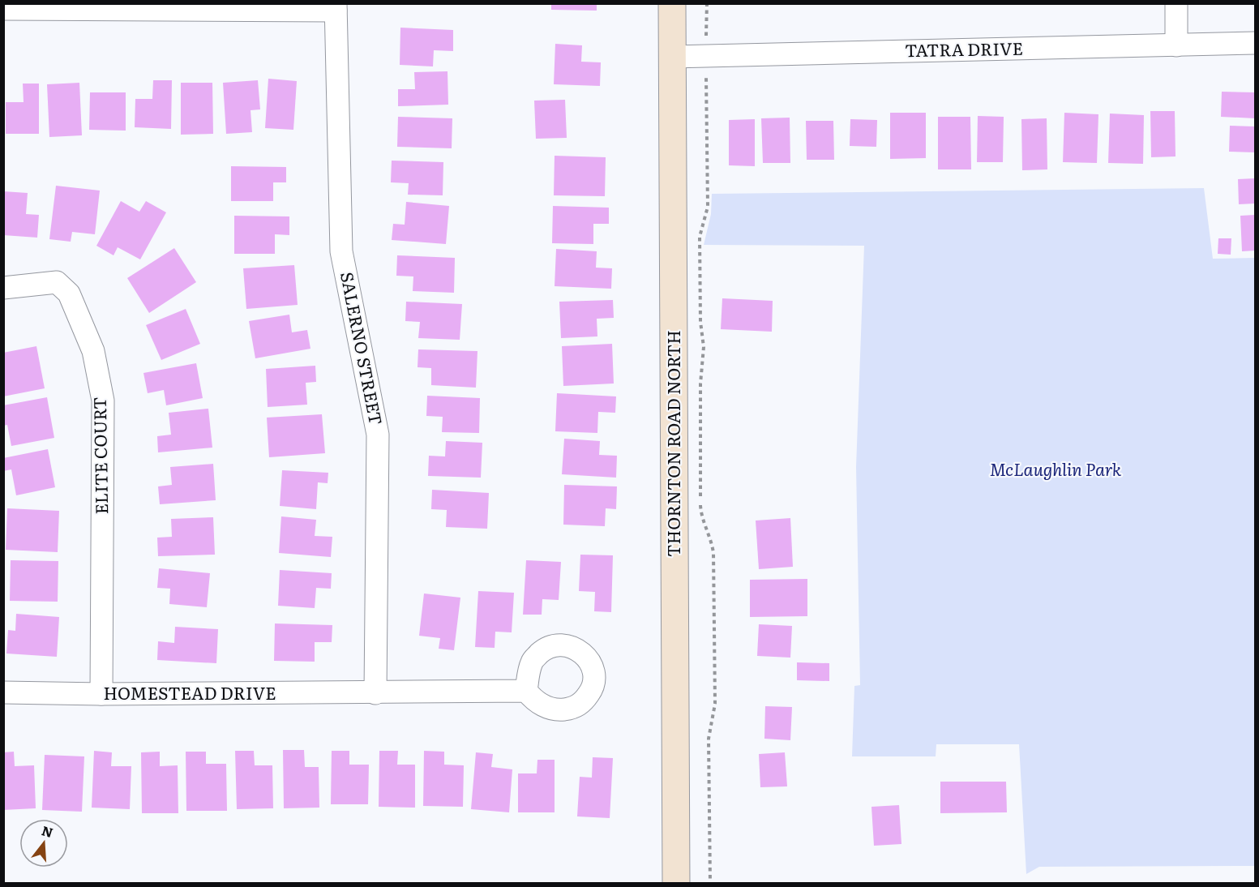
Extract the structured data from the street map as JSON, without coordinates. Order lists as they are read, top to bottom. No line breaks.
{"streets":{"main road":["THORNTON ROAD NORTH"],"street":["TATRA DRIVE","SALERNO STREET","ELITE COURT","HOMESTEAD DRIVE"]},"crossings":[["TATRA DRIVE","THORNTON ROAD NORTH"],["SALERNO STREET","HOMESTEAD DRIVE"],["ELITE COURT","HOMESTEAD DRIVE"]],"parks":["McLaughlin Park"],"north":"top"}
